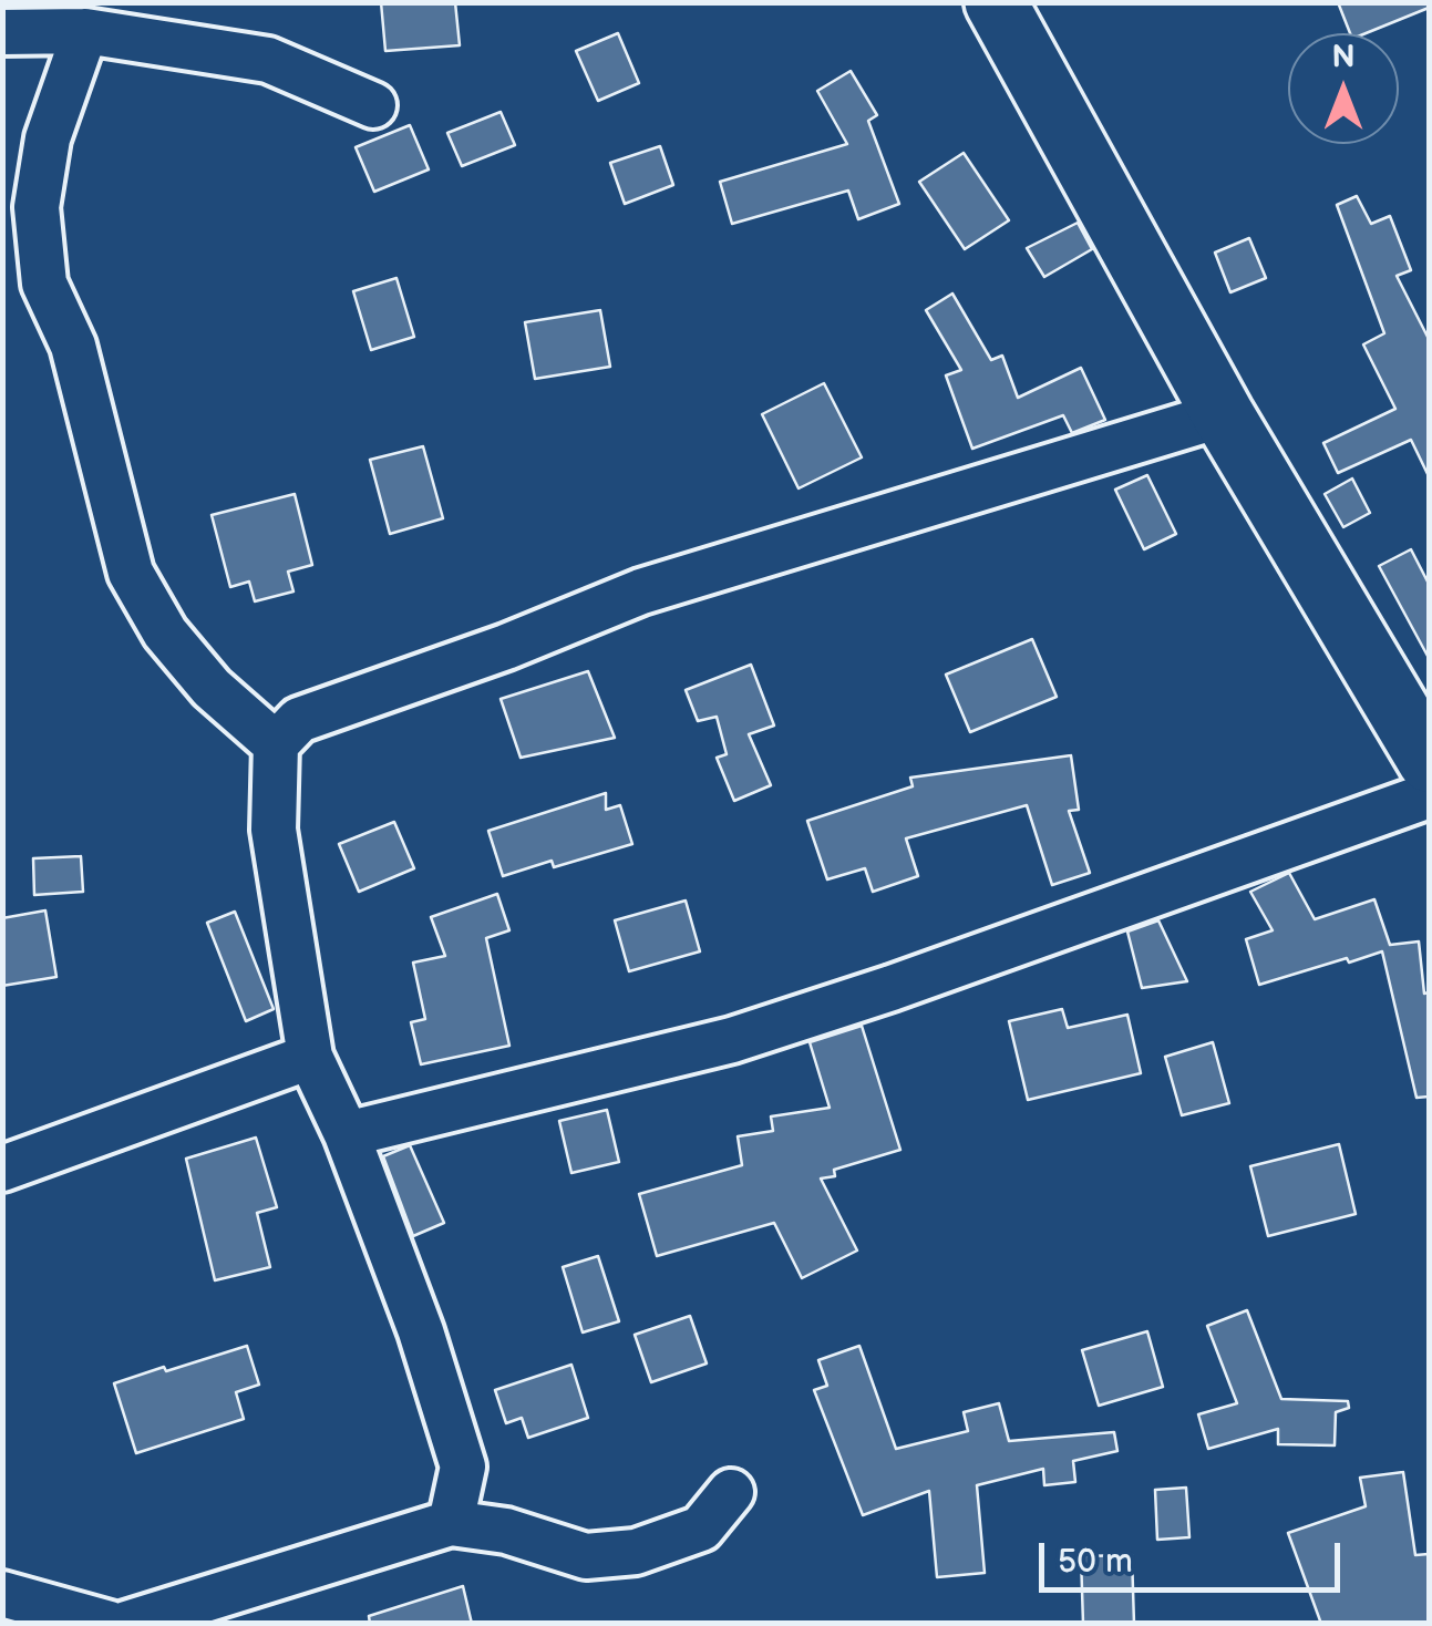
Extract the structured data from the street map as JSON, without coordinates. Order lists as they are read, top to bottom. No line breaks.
{"scale_bar":"50 m","north":"top"}
